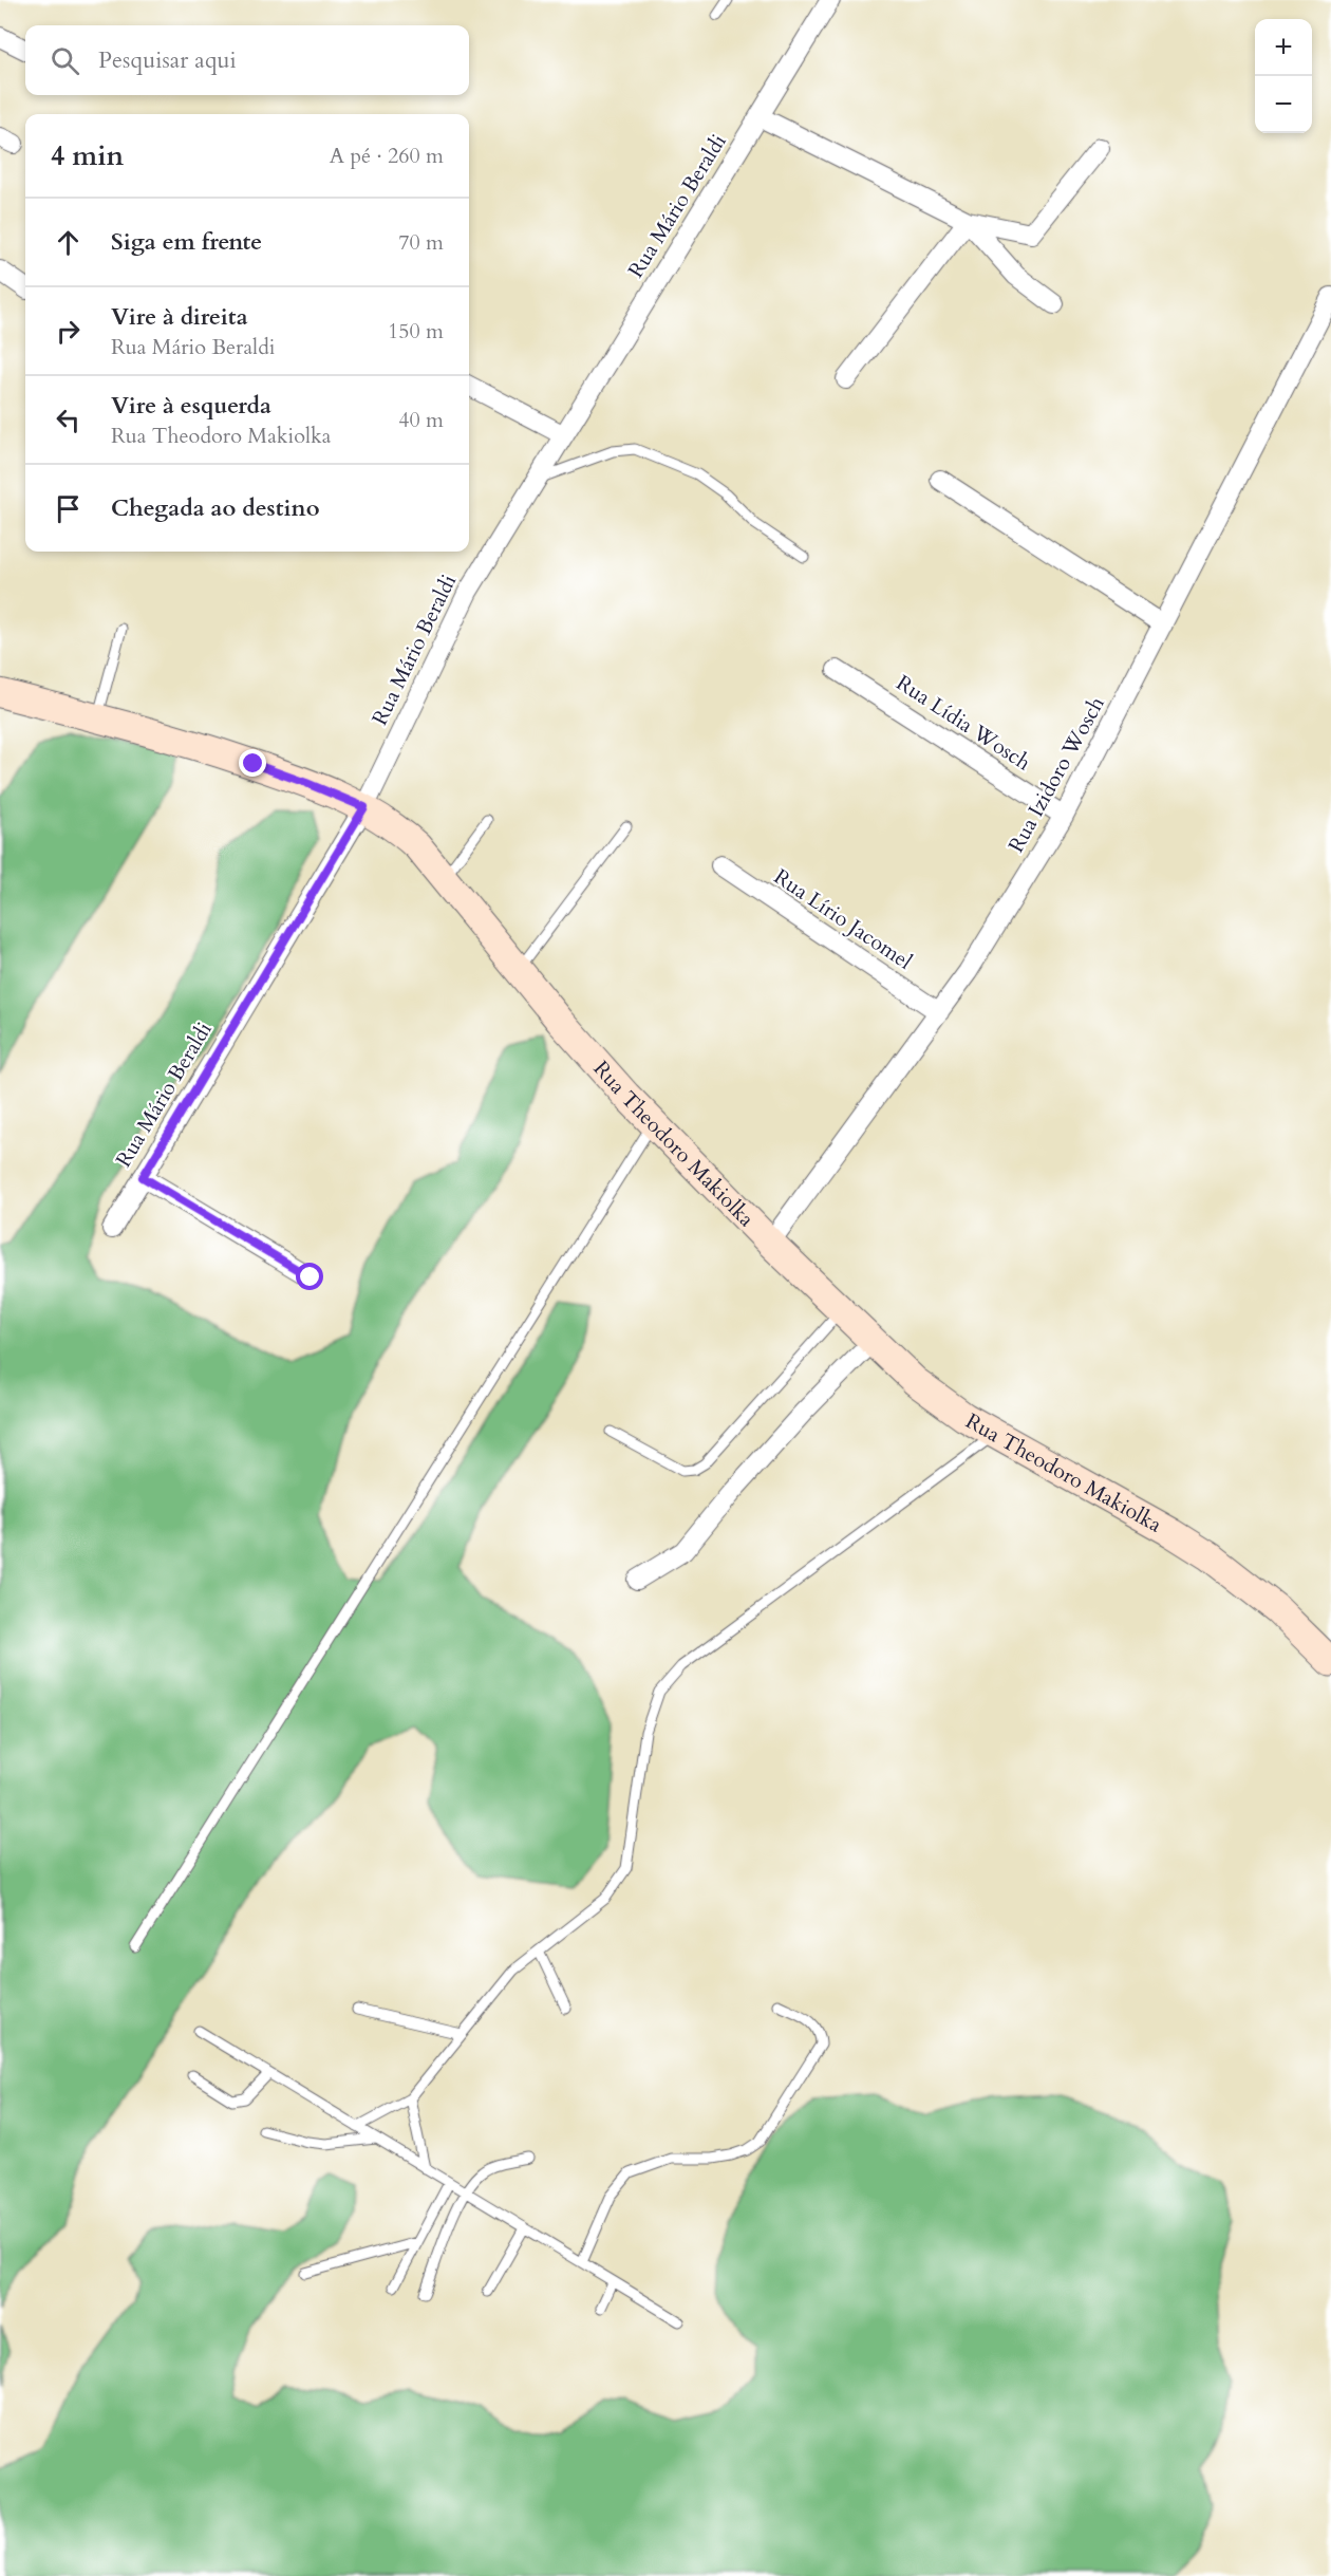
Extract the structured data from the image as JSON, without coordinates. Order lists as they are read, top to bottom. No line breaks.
{"streets":{"main road":["Rua Theodoro Makiolka"],"street":["Rua Mário Beraldi","Rua Lídia Wosch","Rua Izidoro Wosch","Rua Lírio Jacomel"]},"crossings":[["Rua Mário Beraldi","Rua Theodoro Makiolka"],["Rua Lídia Wosch","Rua Izidoro Wosch"],["Rua Izidoro Wosch","Rua Lírio Jacomel"],["Rua Izidoro Wosch","Rua Theodoro Makiolka"]],"page":{"map_buttons":["+","−"],"search":"Pesquisar aqui","heading":["4 min","A pé · 260 m"],"list":[["Siga em frente","70 m"],["Vire à direita","Rua Mário Beraldi","150 m"],["Vire à esquerda","Rua Theodoro Makiolka","40 m"],"Chegada ao destino"]}}
